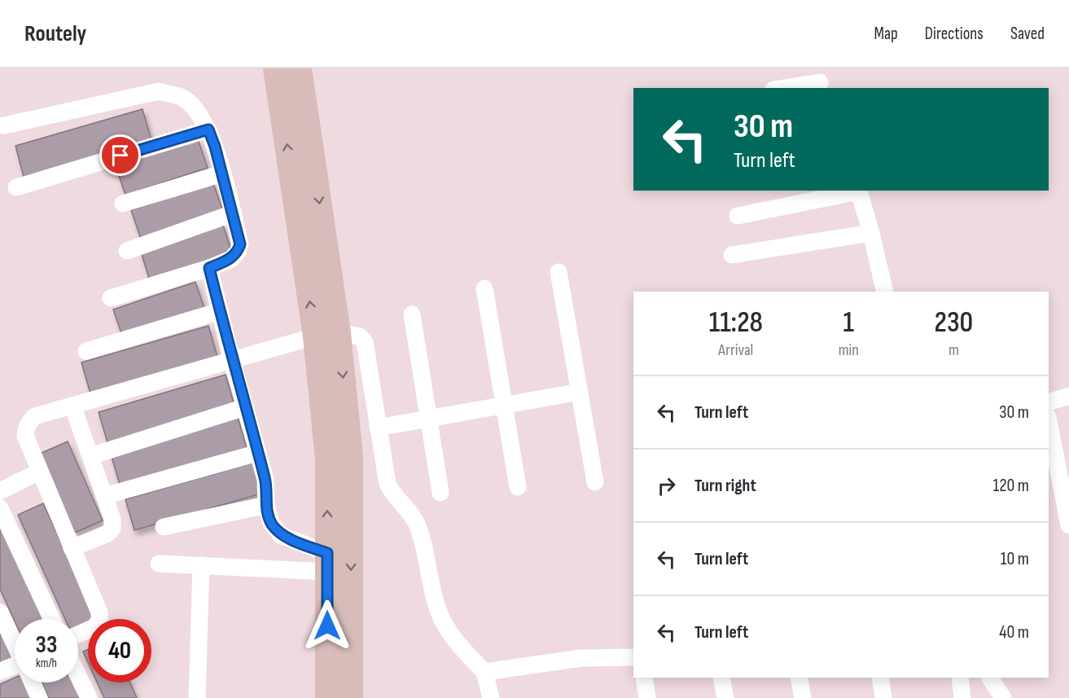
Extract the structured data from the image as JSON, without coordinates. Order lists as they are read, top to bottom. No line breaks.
{"page":{"header":"Routely","nav":["Map","Directions","Saved"],"turn":["30 m","Turn left"],"eta":["11:28","Arrival","1","min","230","m"],"list":[{"name":"Turn left","value":"30 m"},{"name":"Turn right","value":"120 m"},{"name":"Turn left","value":"10 m"},{"name":"Turn left","value":"40 m"}],"speed":"33 km/h","limit":"40"}}
